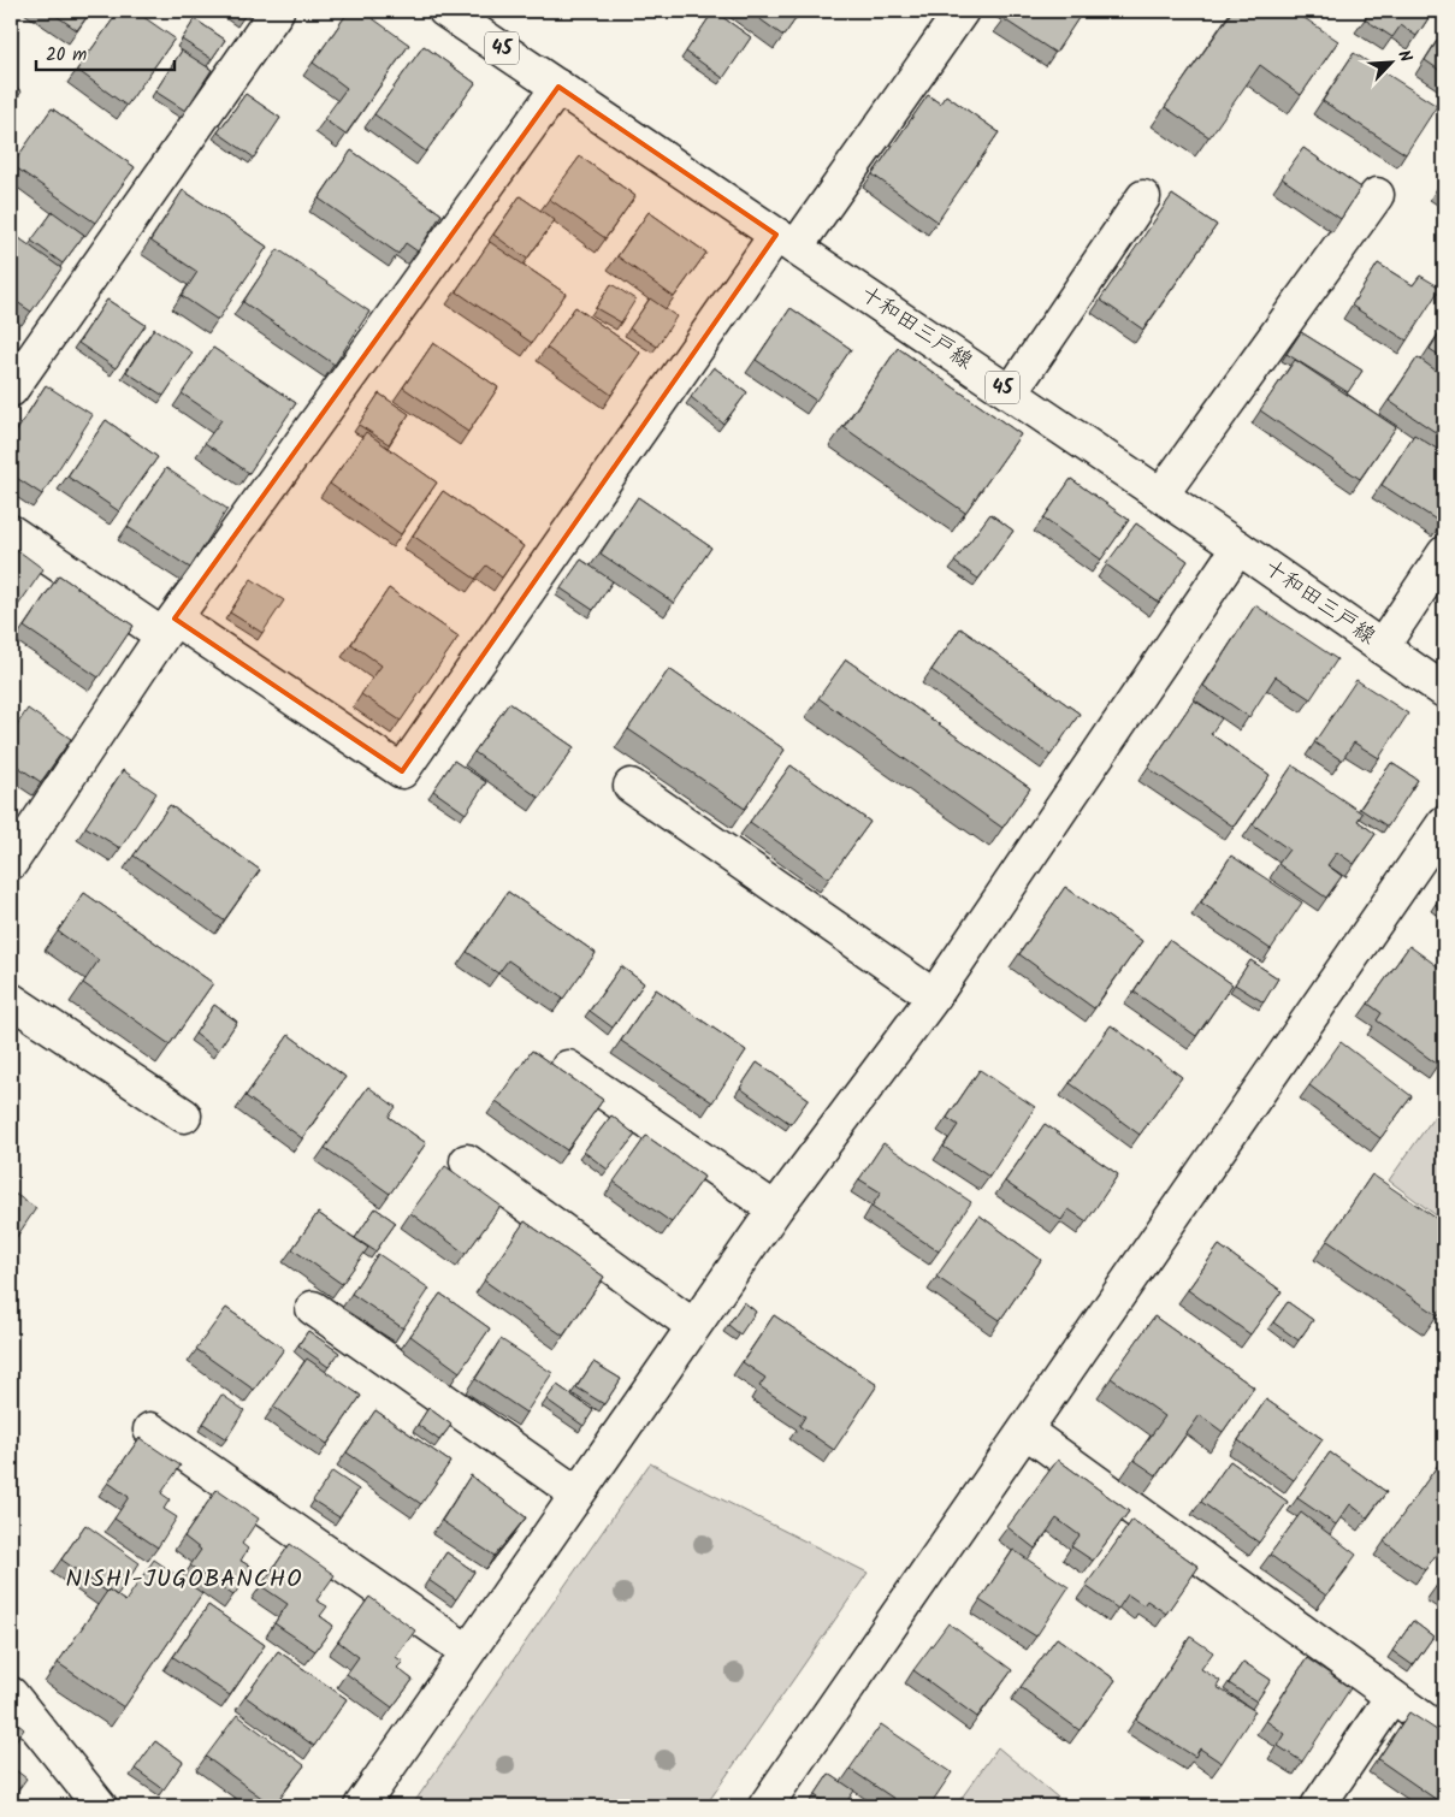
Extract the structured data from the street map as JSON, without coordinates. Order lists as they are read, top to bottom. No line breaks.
{"streets":{"street":["45","十和田三戸線"]},"districts":["NISHI-JUGOBANCHO"],"scale_bar":"20 m","north":"top right"}
